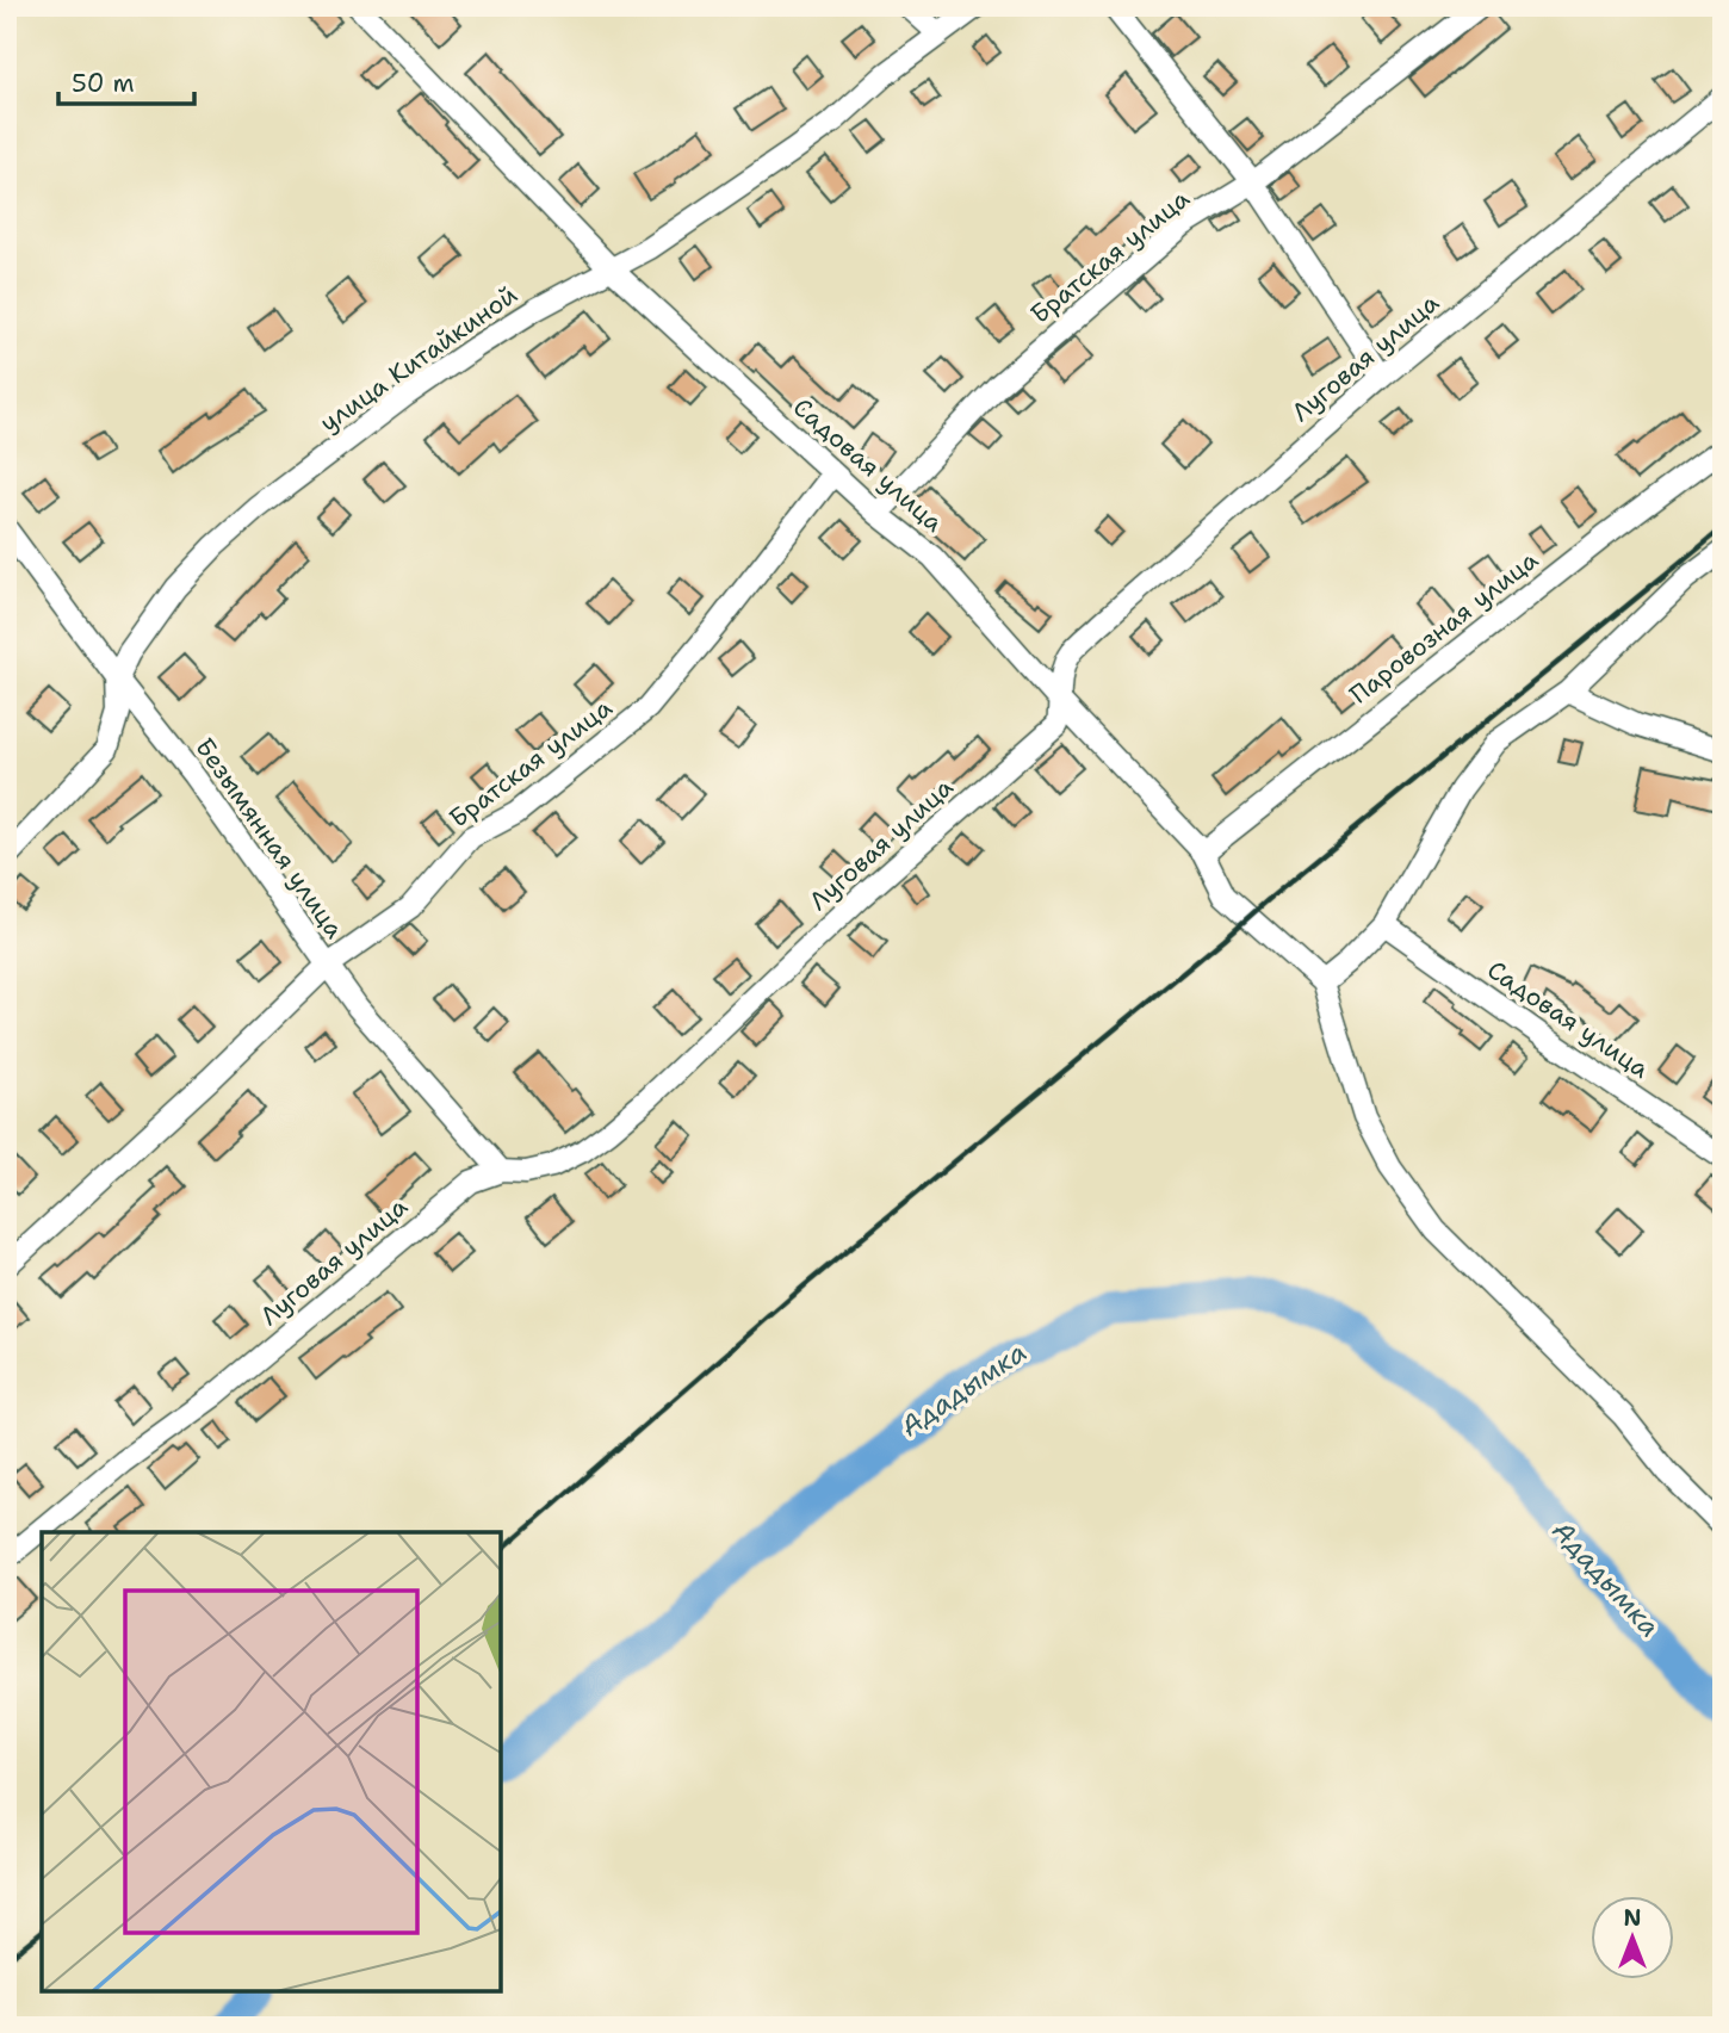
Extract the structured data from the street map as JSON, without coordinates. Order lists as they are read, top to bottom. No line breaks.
{"streets":{"street":["Братская улица","Луговая улица","улица Китайкиной","Садовая улица","Паровозная улица","Безымянная улица"]},"crossings":[["Братская улица","Садовая улица"],["Братская улица","Безымянная улица"],["Луговая улица","Садовая улица"],["Луговая улица","Безымянная улица"],["улица Китайкиной","Садовая улица"],["улица Китайкиной","Безымянная улица"],["Садовая улица","Паровозная улица"]],"water":["Ададымка"],"scale_bar":"50 m","north":"top"}
